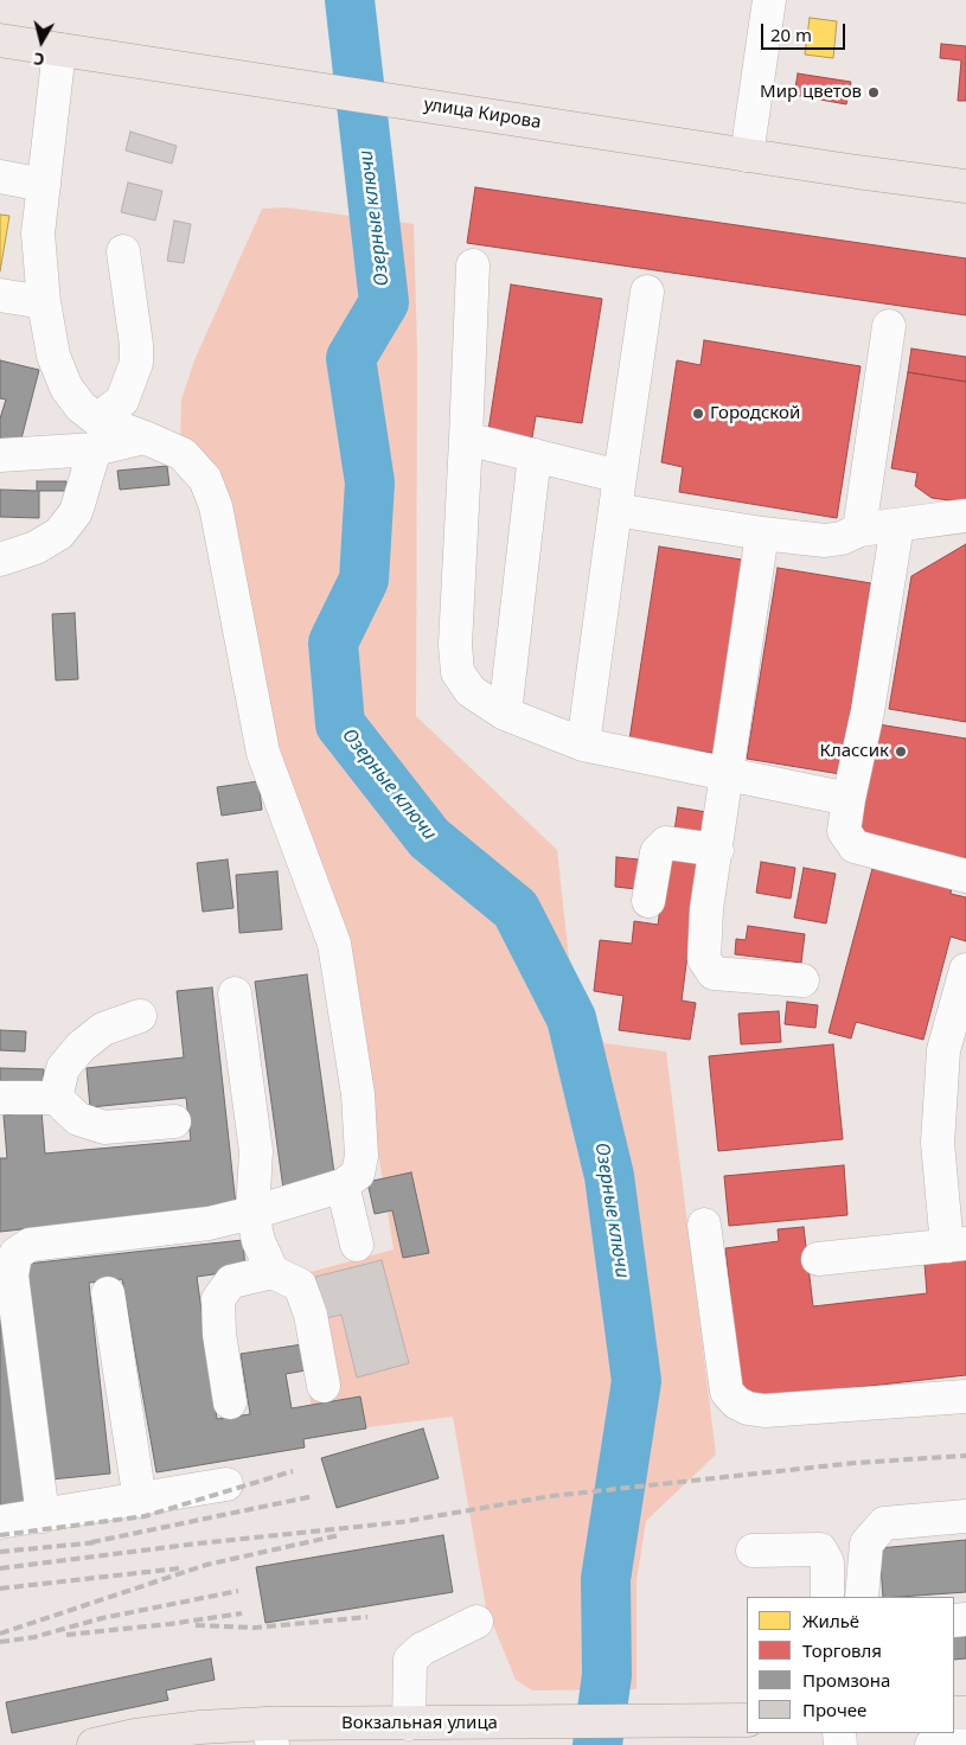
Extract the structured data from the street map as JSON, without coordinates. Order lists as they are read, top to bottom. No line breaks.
{"streets":{"main road":["улица Кирова","Вокзальная улица"]},"water":["Озерные ключи"],"places":["Мир цветов","Городской","Классик"],"legend":["Жильё","Торговля","Промзона","Прочее"],"scale_bar":"20 m","north":"bottom"}
